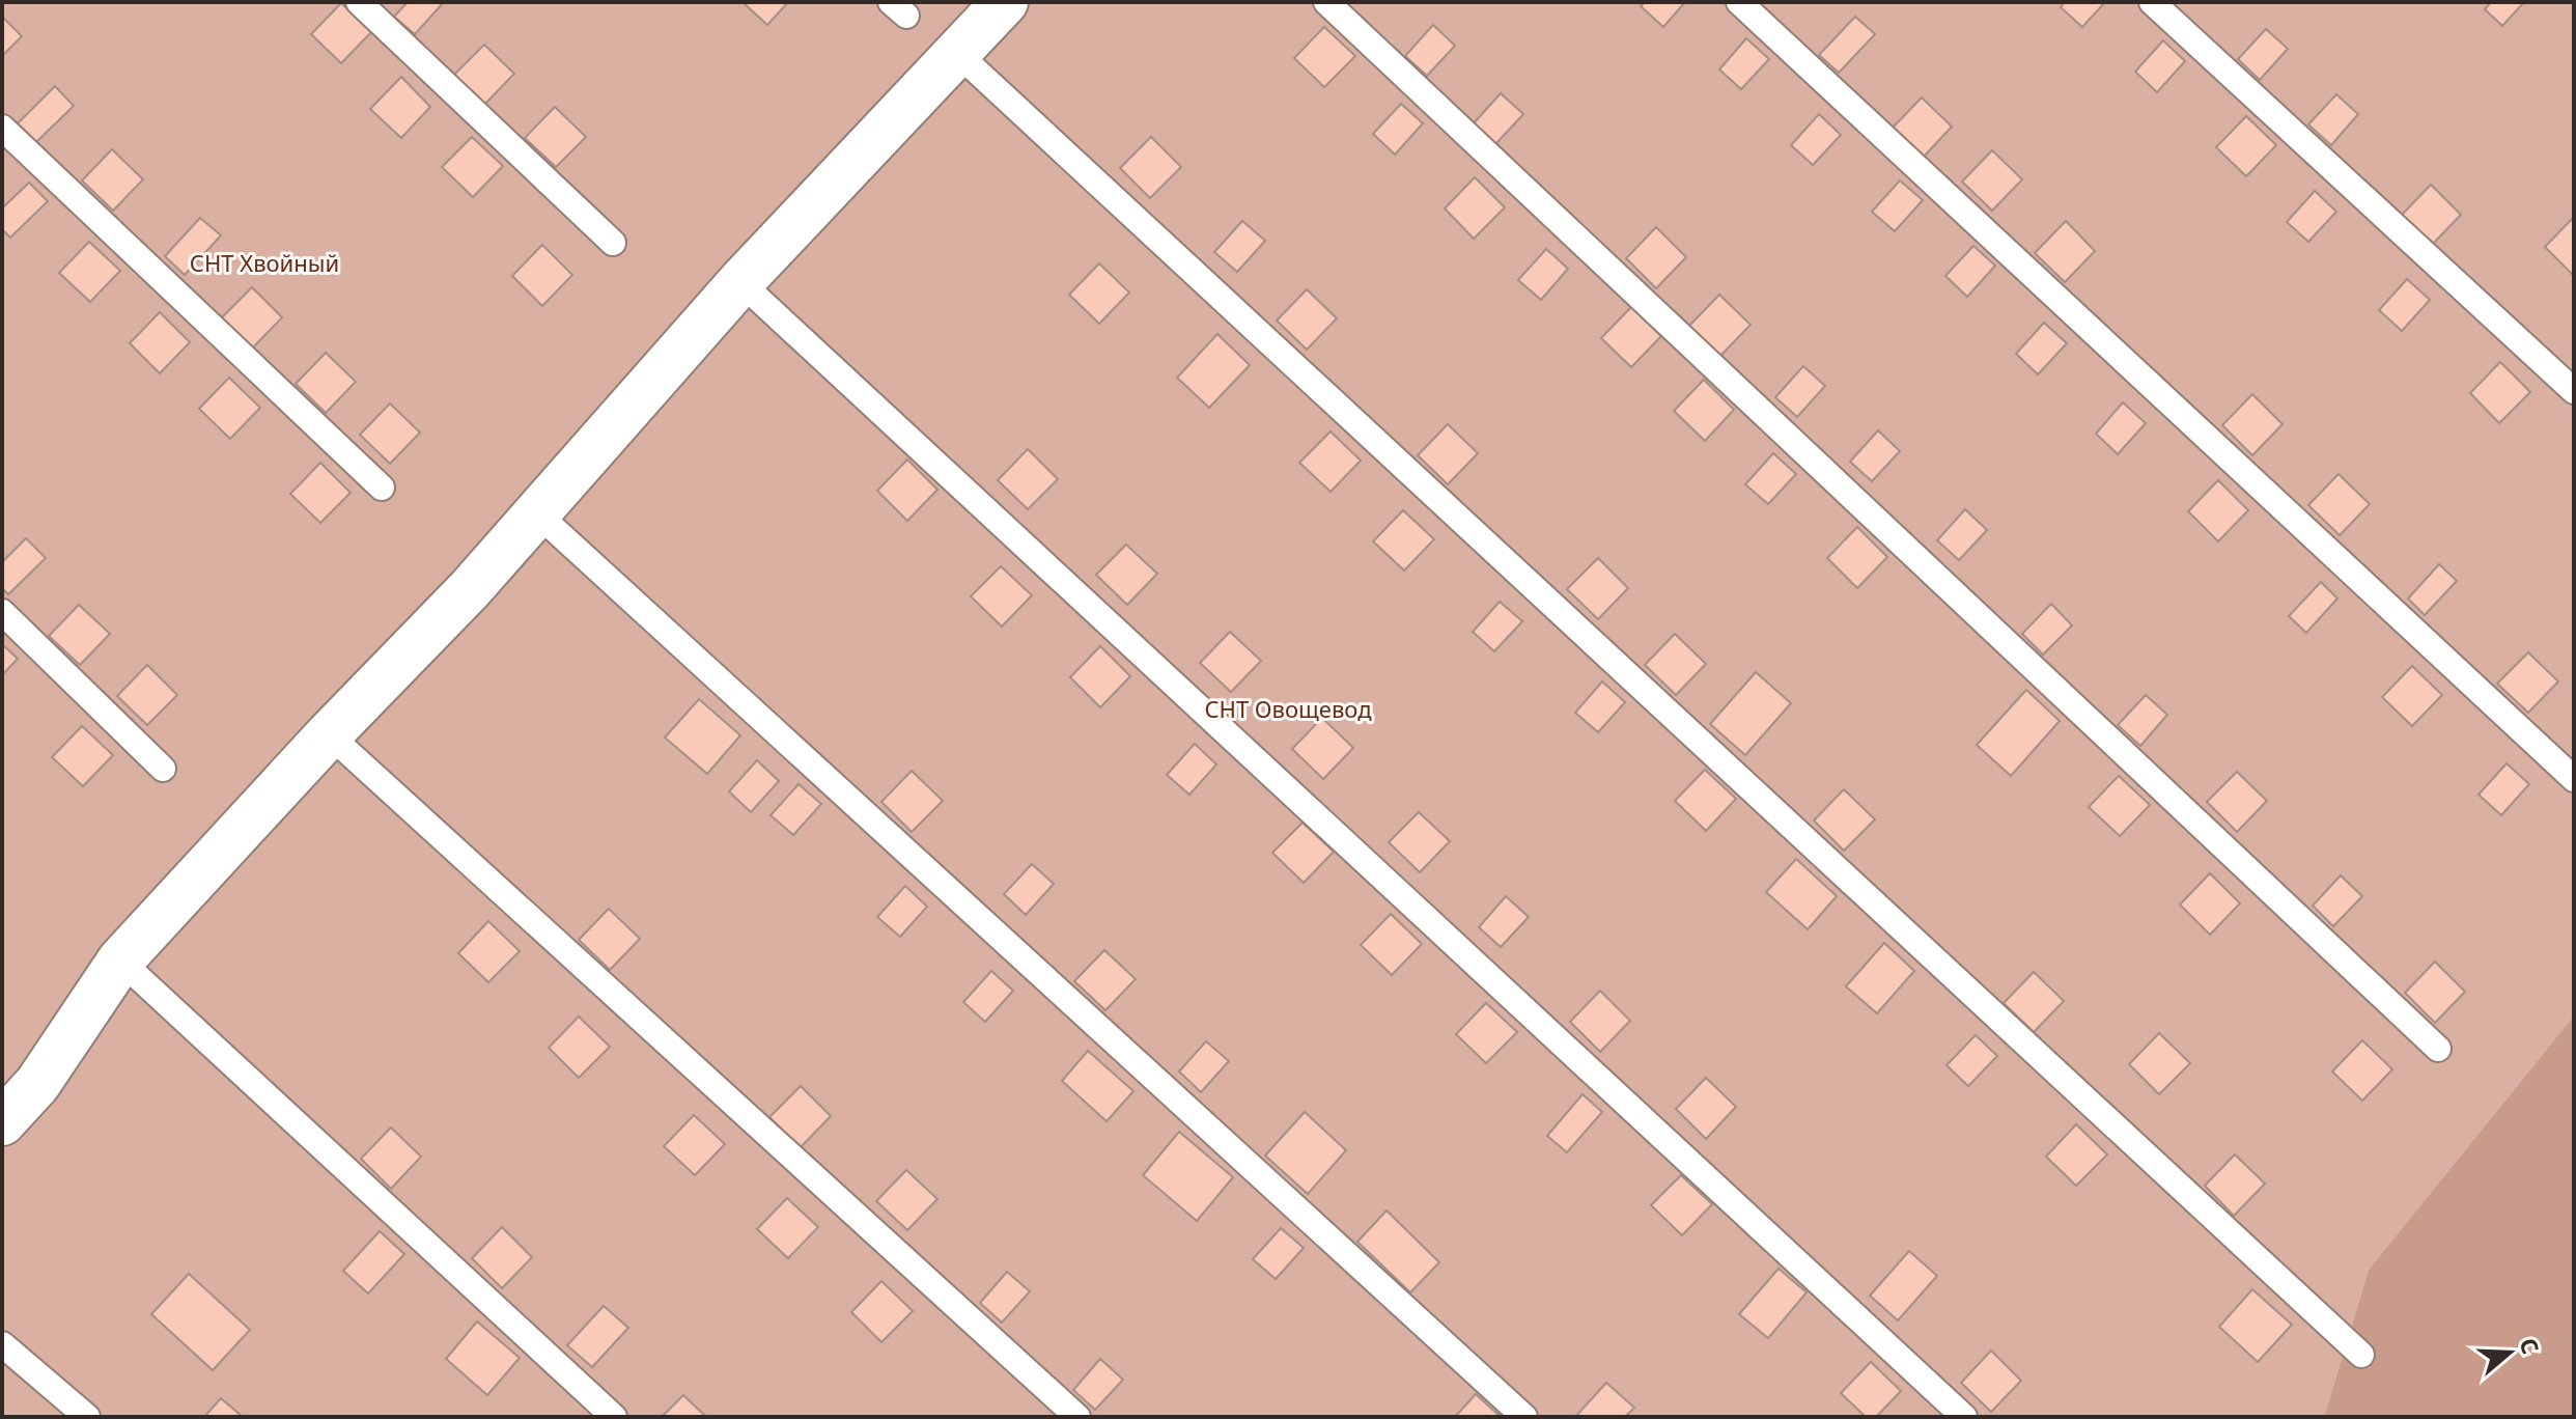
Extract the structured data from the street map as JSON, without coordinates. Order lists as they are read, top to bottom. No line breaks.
{"parks":["СНТ Хвойный","СНТ Овощевод"],"north":"right"}
